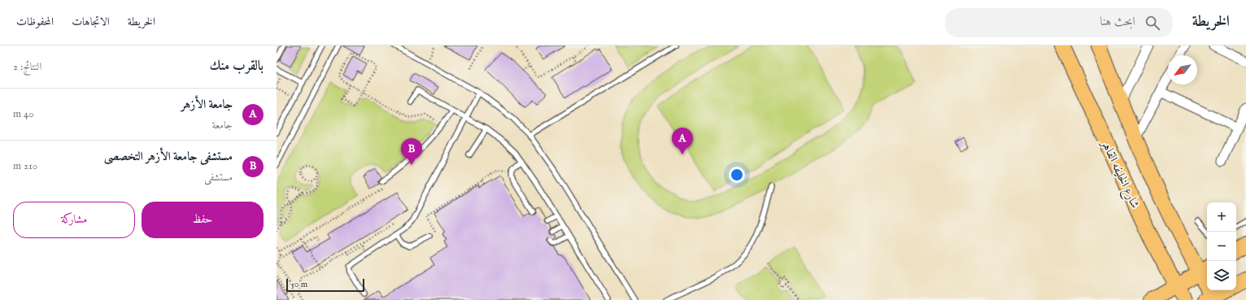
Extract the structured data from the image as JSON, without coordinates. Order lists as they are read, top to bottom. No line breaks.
{"streets":{"main road":["شارع الخليفه القاهر"]},"scale_bar":"50 m","north":"bottom left","page":{"header":"الخريطة","search":"ابحث هنا","nav":["الخريطة","الاتجاهات","المحفوظات"],"heading":["بالقرب منك","النتائج: 2"],"list":[{"mark":"A","name":"جامعة الأزهر","note":"جامعة","value":"40 m"},{"mark":"B","name":"مستشفى جامعة الأزهر التخصصى","note":"مستشفى","value":"210 m"}],"pins":["A","B"],"buttons":["حفظ","مشاركة"],"map_buttons":["+","−"],"scale":"50 m"}}
